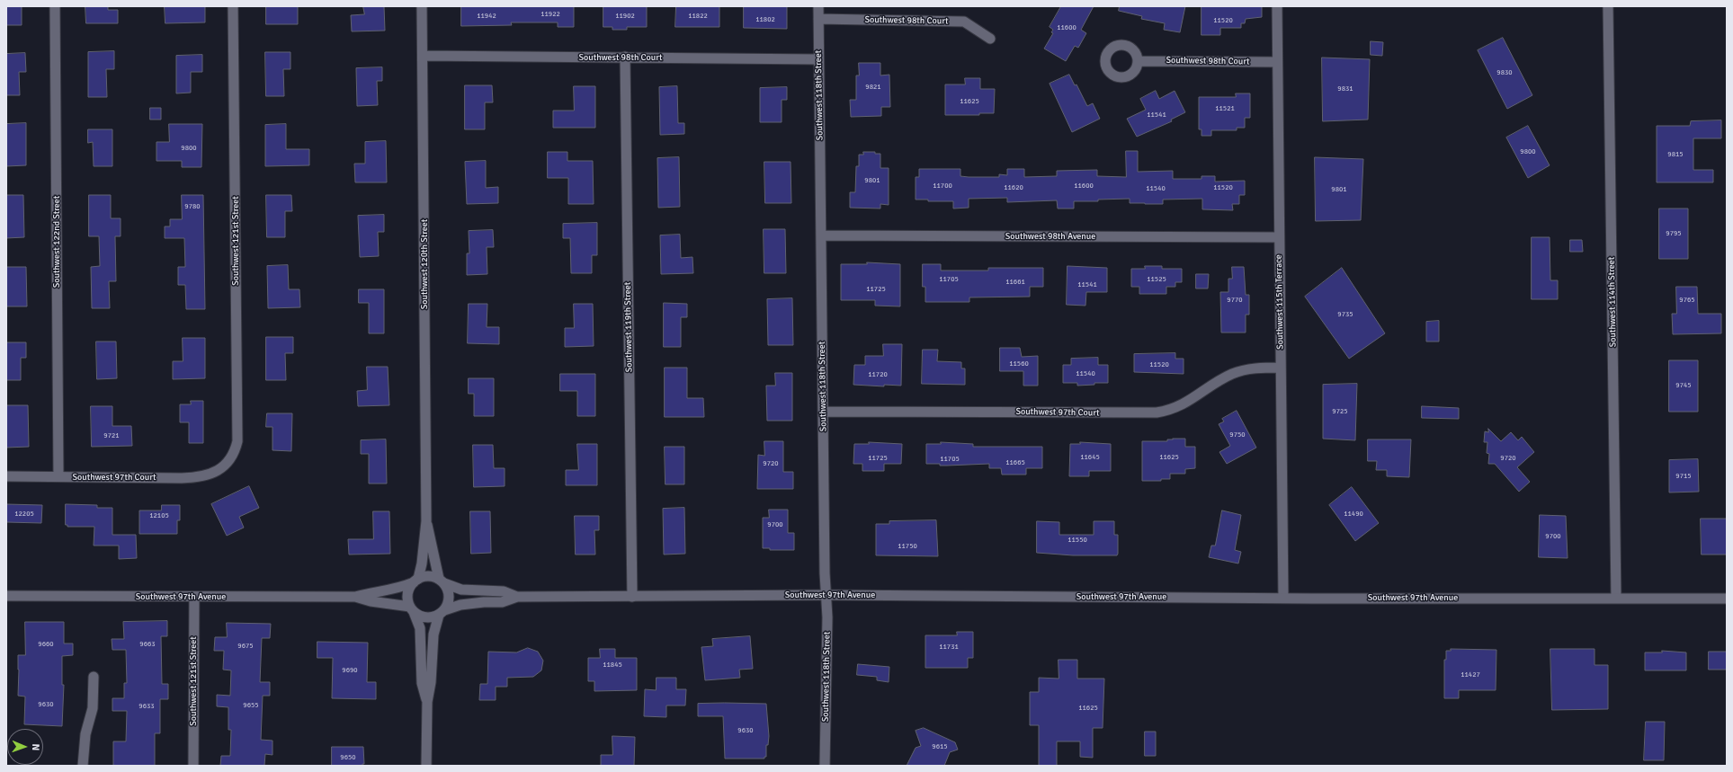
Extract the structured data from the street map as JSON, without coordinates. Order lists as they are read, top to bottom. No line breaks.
{"streets":{"street":["Southwest 98th Court","Southwest 118th Street","Southwest 98th Avenue","Southwest 121st Street","Southwest 122nd Street","Southwest 120th Street","Southwest 115th Terrace","Southwest 114th Street","Southwest 119th Street","Southwest 97th Court","Southwest 97th Avenue"]},"crossings":[["Southwest 98th Court","Southwest 118th Street"],["Southwest 98th Court","Southwest 120th Street"],["Southwest 98th Court","Southwest 115th Terrace"],["Southwest 98th Court","Southwest 119th Street"],["Southwest 118th Street","Southwest 98th Avenue"],["Southwest 118th Street","Southwest 97th Court"],["Southwest 118th Street","Southwest 97th Avenue"],["Southwest 98th Avenue","Southwest 115th Terrace"],["Southwest 121st Street","Southwest 97th Court"],["Southwest 121st Street","Southwest 97th Avenue"],["Southwest 122nd Street","Southwest 97th Court"],["Southwest 120th Street","Southwest 97th Avenue"],["Southwest 115th Terrace","Southwest 97th Court"],["Southwest 115th Terrace","Southwest 97th Avenue"],["Southwest 114th Street","Southwest 97th Avenue"],["Southwest 119th Street","Southwest 97th Avenue"]],"house_numbers":["11922","11942","11902","11822","11802","11520","11600","9830","9821","9831","11625","11521","11541","9800","9800","9815","9801","11700","11600","11620","11520","11540","9801","9780","9795","11705","11525","11661","11541","11725","9770","9765","9735","11560","11520","11540","11720","9745","9725","9750","9721","11645","11625","11725","9720","11705","11665","9720","9715","12205","11490","12105","9700","9700","11550","11750","9660","9663","9675","11731","11845","9690","11427","9630","9655","9633","11625","9630","9615","9650"],"north":"right"}
